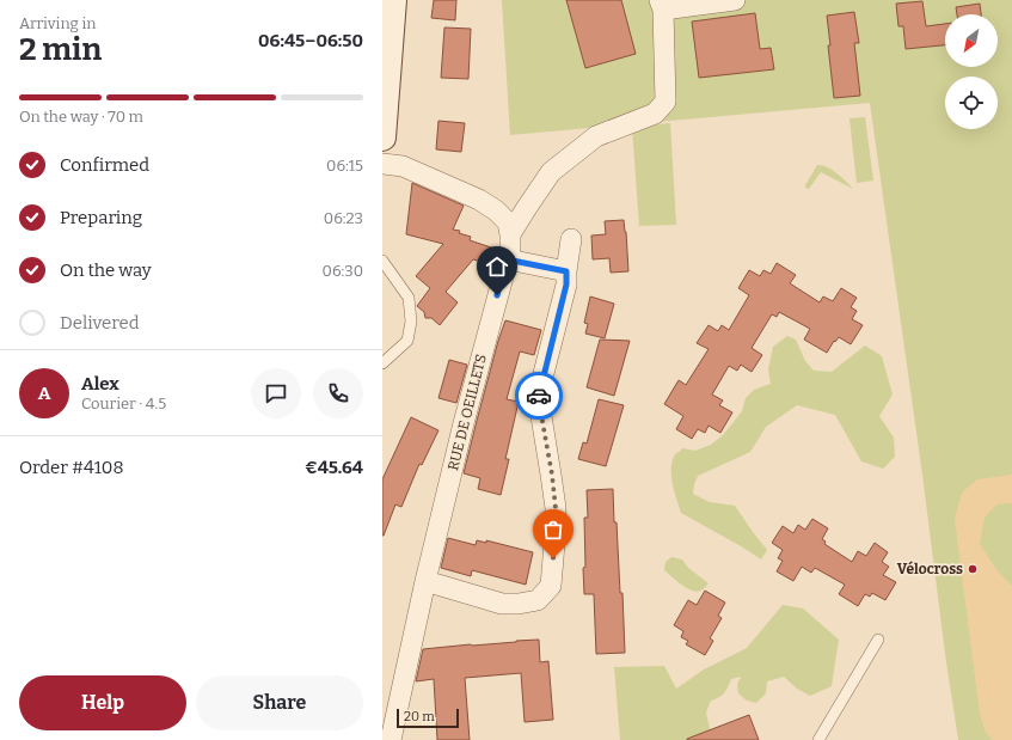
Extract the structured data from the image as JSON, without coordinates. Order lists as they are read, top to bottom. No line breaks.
{"streets":{"street":["RUE DE OEILLETS"]},"places":["Vélocross"],"scale_bar":"20 m","north":"bottom left","page":{"heading":["2 min","Arriving in","06:45–06:50"],"panel":["Alex","Courier · 4.5","Order #4108","€45.64"],"bar":"On the way · 70 m","list":[["Confirmed","06:15"],["Preparing","06:23"],["On the way","06:30"],"Delivered"],"round":"A","buttons":["Help","Share"],"scale":"20 m"}}
